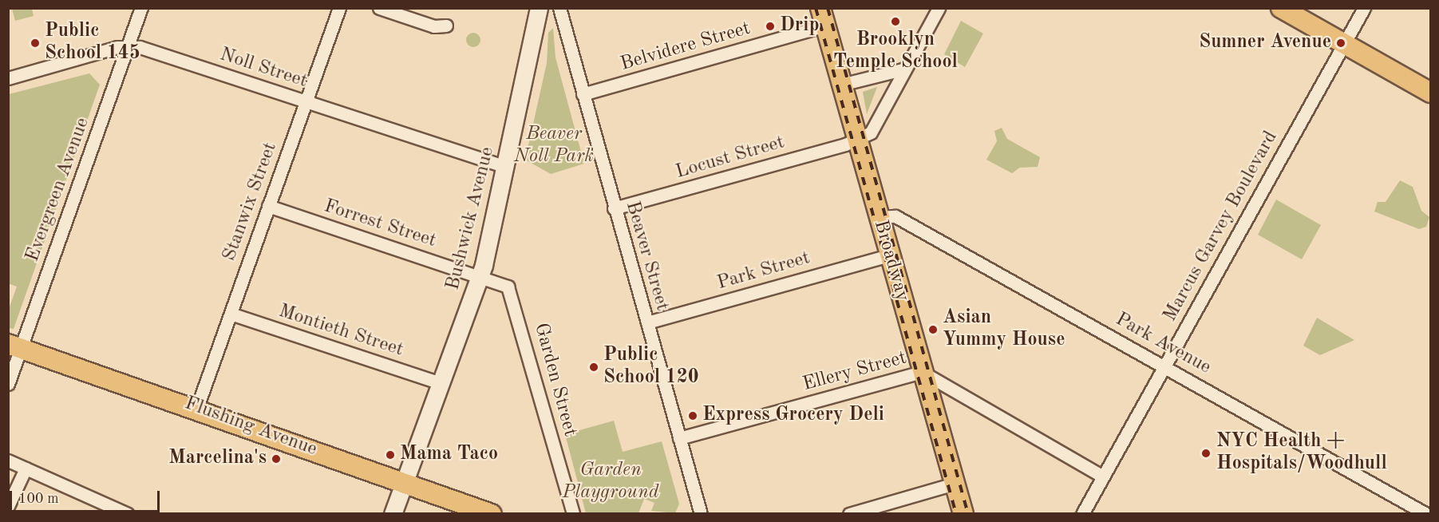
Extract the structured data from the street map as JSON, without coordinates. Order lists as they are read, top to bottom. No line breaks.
{"streets":{"main road":["Bushwick Avenue","Broadway","Flushing Avenue"],"street":["Belvidere Street","Noll Street","Locust Street","Evergreen Avenue","Stanwix Street","Forrest Street","Marcus Garvey Boulevard","Beaver Street","Park Street","Montieth Street","Park Avenue","Ellery Street","Garden Street"]},"crossings":[["Belvidere Street","Beaver Street"],["Belvidere Street","Broadway"],["Noll Street","Evergreen Avenue"],["Noll Street","Stanwix Street"],["Noll Street","Bushwick Avenue"],["Locust Street","Beaver Street"],["Locust Street","Broadway"],["Evergreen Avenue","Flushing Avenue"],["Stanwix Street","Forrest Street"],["Stanwix Street","Montieth Street"],["Stanwix Street","Flushing Avenue"],["Bushwick Avenue","Forrest Street"],["Bushwick Avenue","Montieth Street"],["Bushwick Avenue","Garden Street"],["Bushwick Avenue","Flushing Avenue"],["Forrest Street","Garden Street"],["Marcus Garvey Boulevard","Park Avenue"],["Marcus Garvey Boulevard","Ellery Street"],["Beaver Street","Park Street"],["Beaver Street","Ellery Street"],["Broadway","Park Street"],["Broadway","Park Avenue"],["Broadway","Ellery Street"]],"parks":["Beaver Noll Park","Garden Playground"],"places":["Brooklyn Temple School","Drip","Public School 145","Sumner Avenue","Asian Yummy House","Public School 120","Express Grocery Deli","NYC Health + Hospitals/Woodhull","Mama Taco","Marcelina's"],"scale_bar":"100 m"}
